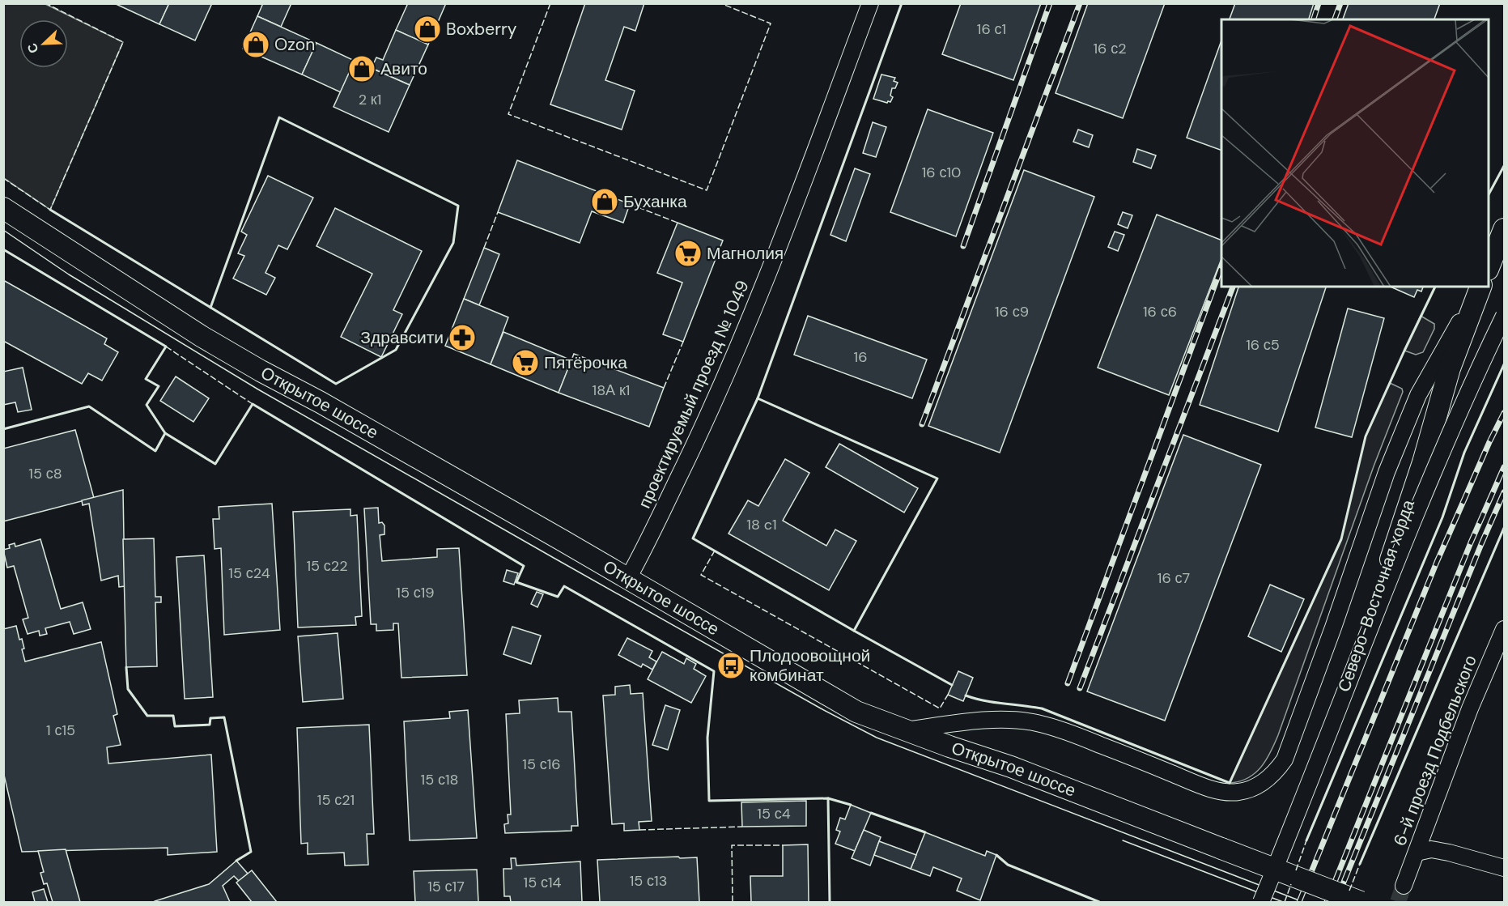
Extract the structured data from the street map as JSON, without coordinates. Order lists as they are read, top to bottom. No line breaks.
{"streets":{"main road":["Открытое шоссе","Северо-Восточная хорда"],"street":["проектируемый проезд № 1049","6-й проезд Подбельского"]},"crossings":[["проектируемый проезд № 1049","Открытое шоссе"]],"places":{"shop":["Boxberry","Ozon","Авито","Буханка"],"supermarket":["Магнолия","Пятёрочка"],"pharmacy":["Здравсити"],"bus stop":["Плодоовощной комбинат"]},"house_numbers":["16 с1","16 с2","2 к1","16 с10","16 с9","16 с6","16 с5","16","18А к1","15 с8","18 c1","15 с22","15 с24","16 с7","15 с19","1 с15","15 с16","15 с18","15 с21","15 с4","15 с13","15 с14","15 с17"],"north":"bottom left"}
